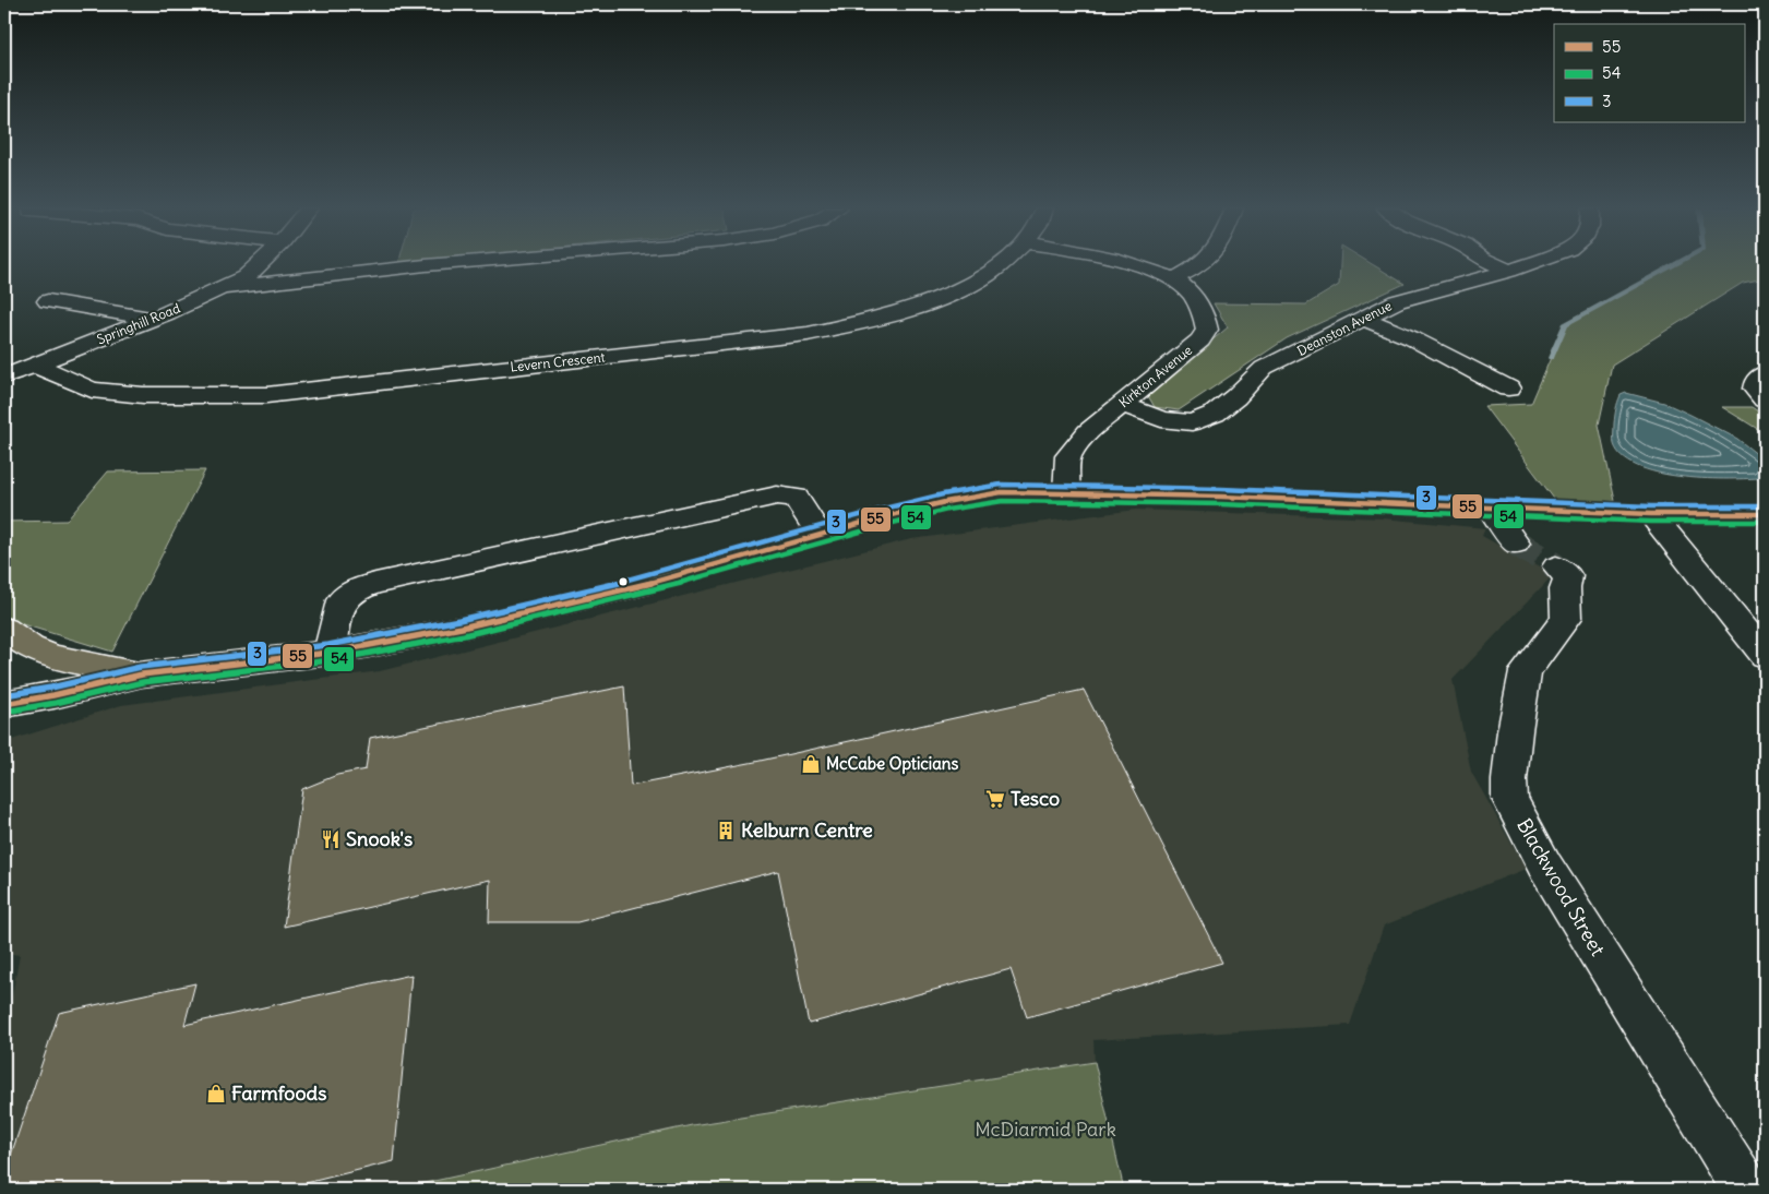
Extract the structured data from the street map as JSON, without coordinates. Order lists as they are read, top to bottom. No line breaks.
{"streets":{"street":["Springhill Road","Deanston Avenue","Levern Crescent","Kirkton Avenue","Blackwood Street"]},"crossings":[["Springhill Road","Levern Crescent"],["Deanston Avenue","Kirkton Avenue"]],"parks":["McDiarmid Park"],"places":{"shop":["McCabe Opticians","Farmfoods"],"supermarket":["Tesco"],"building":["Kelburn Centre"],"restaurant":["Snook's"]},"lines":["transit line 3","transit line 55","transit line 54"],"legend":["55","54","3"]}
